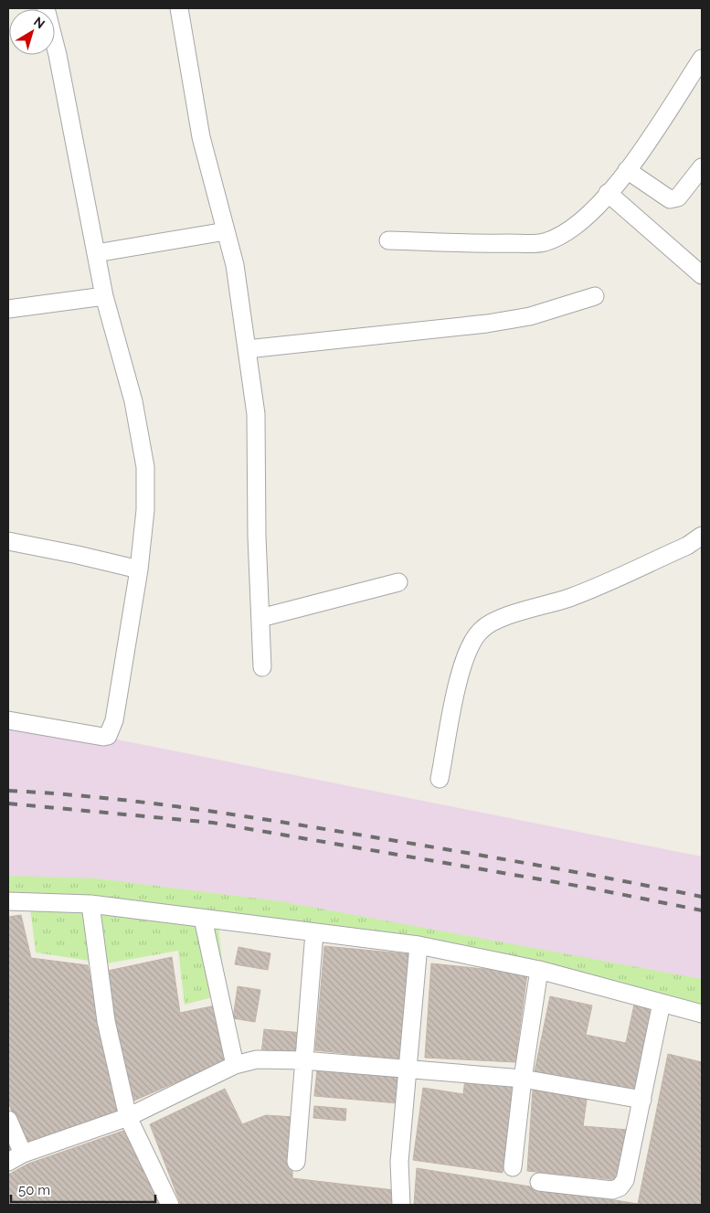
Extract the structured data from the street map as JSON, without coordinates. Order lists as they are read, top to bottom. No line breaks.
{"scale_bar":"50 m","north":"top right"}
